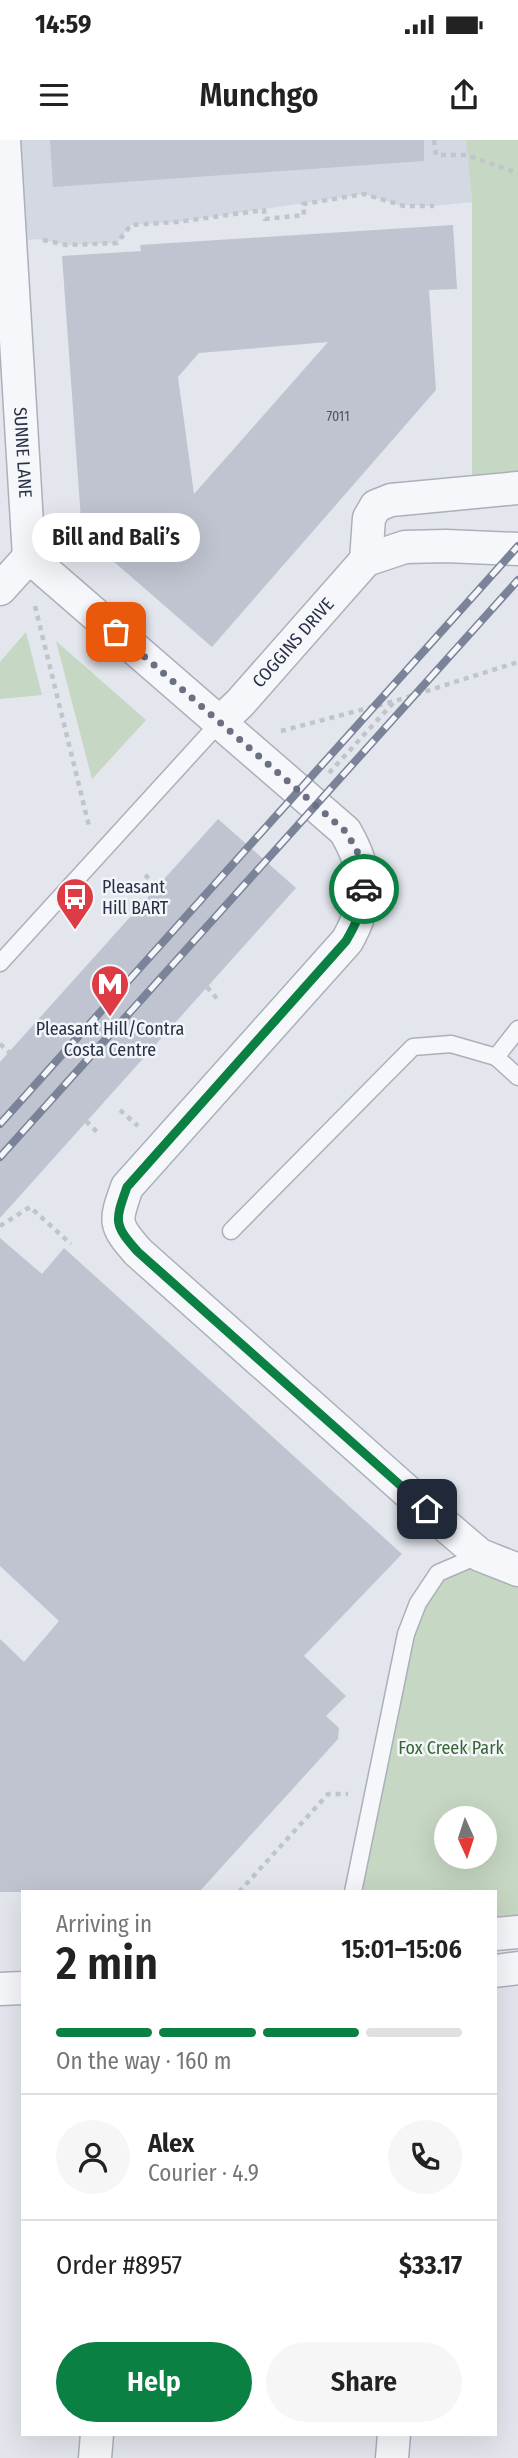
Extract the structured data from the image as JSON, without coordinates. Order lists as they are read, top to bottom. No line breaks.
{"streets":{"street":["SUNNE LANE","COGGINS DRIVE"]},"parks":["Fox Creek Park"],"places":{"other":["Bill and Bali’s"],"bus stop":["Pleasant Hill BART"],"metro station":["Pleasant Hill/Contra Costa Centre"]},"house_numbers":["7011"],"north":"bottom","page":{"status":"14:59","header":"Munchgo","bubble":"Bill and Bali’s","heading":["2 min","Arriving in","15:01–15:06"],"panel":["Alex","Courier · 4.9","Order #8957","$33.17"],"bar":"On the way · 160 m","buttons":["Help","Share"]}}
